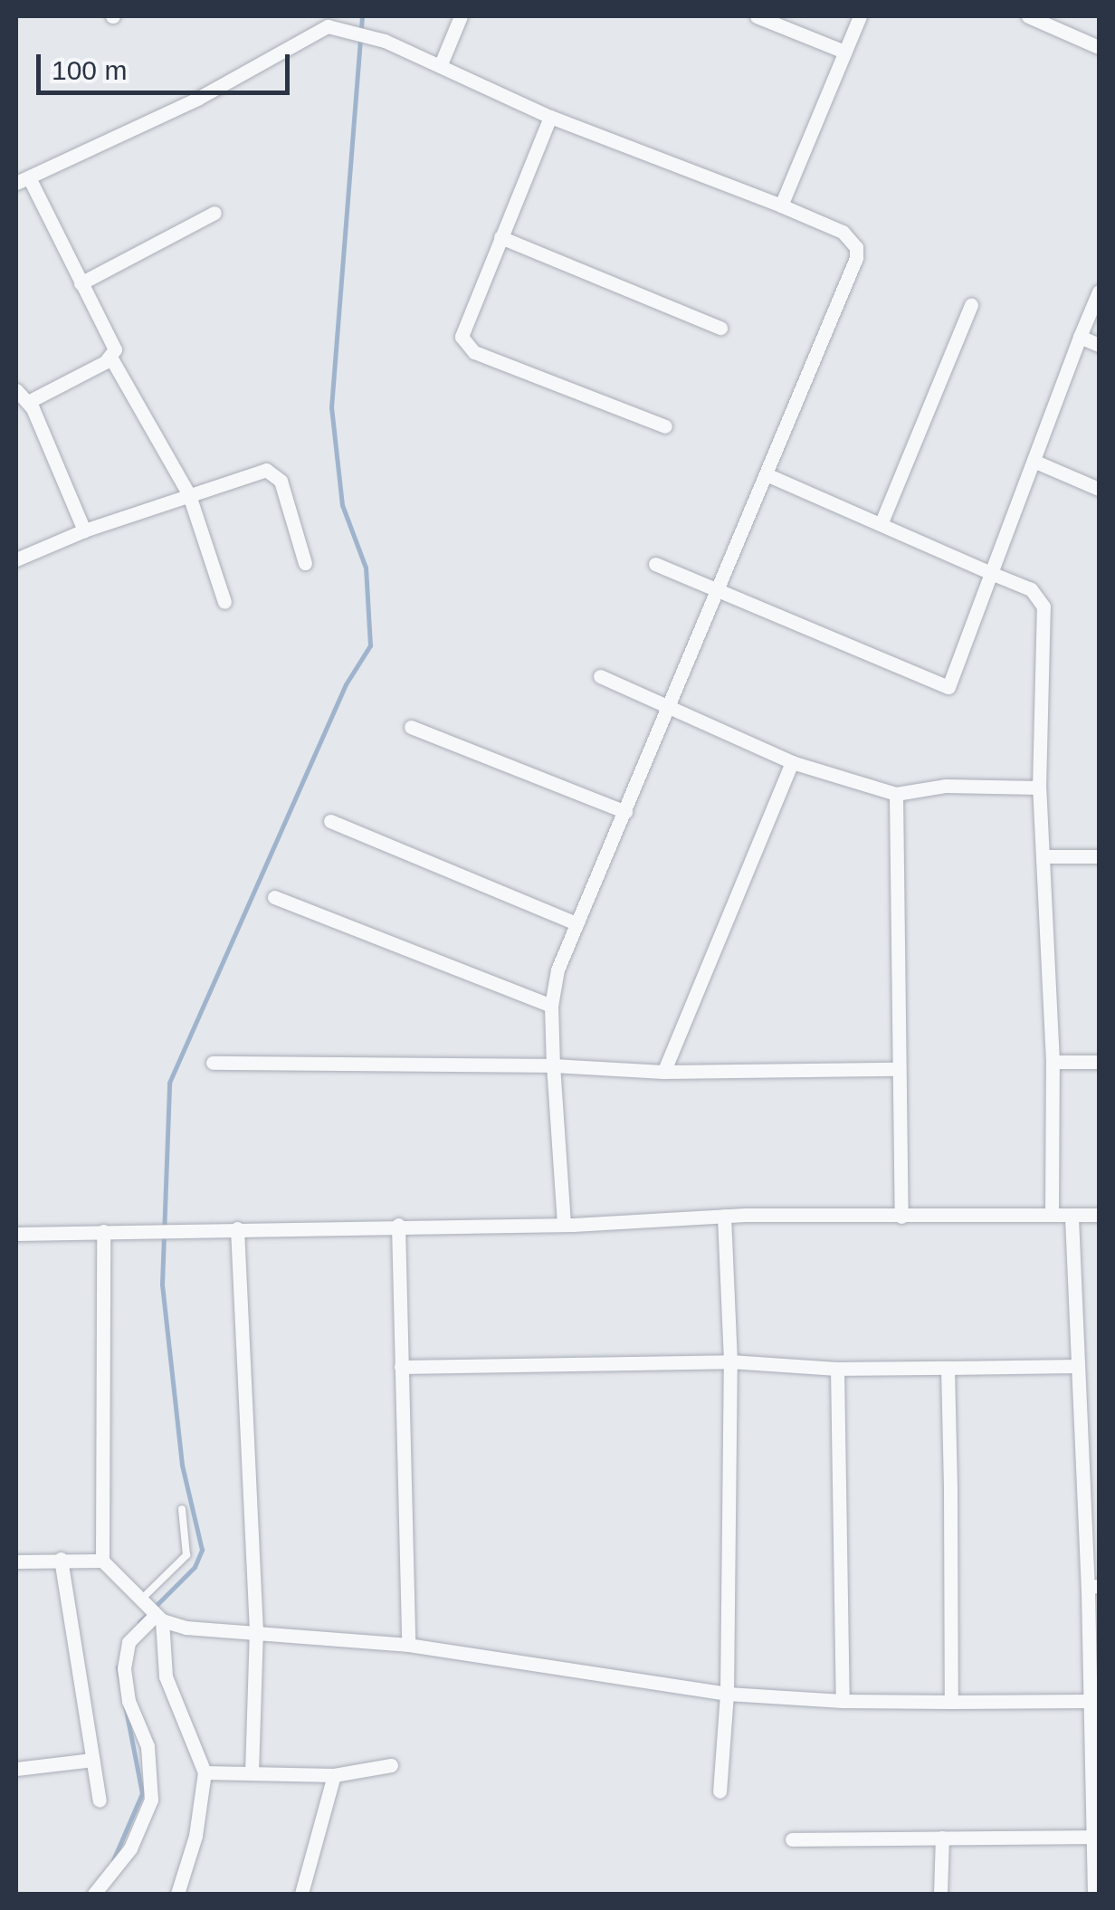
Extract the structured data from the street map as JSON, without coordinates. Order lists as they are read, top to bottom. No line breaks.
{"scale_bar":"100 m"}
